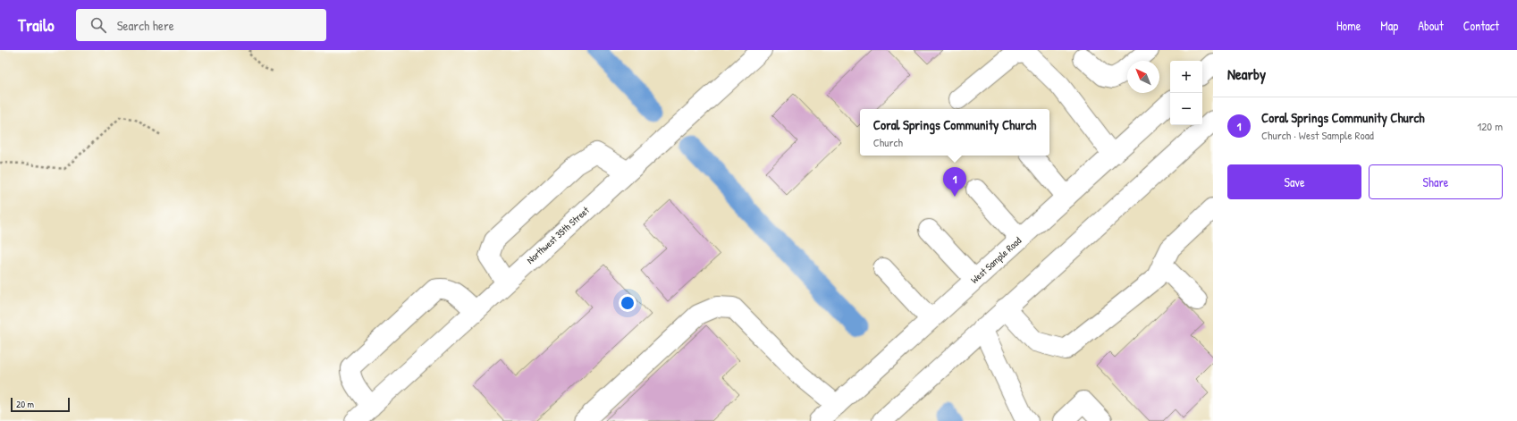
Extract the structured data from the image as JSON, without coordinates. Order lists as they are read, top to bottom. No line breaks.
{"streets":{"main road":["Northwest 35th Street","West Sample Road"]},"scale_bar":"20 m","north":"top left","page":{"header":"Trailo","search":"Search here","nav":["Home","Map","About","Contact"],"heading":"Nearby","map_buttons":["+","−"],"list":[{"mark":"1","name":"Coral Springs Community Church","note":"Church · West Sample Road","value":"120 m"}],"popup":["Coral Springs Community Church","Church"],"buttons":["Save","Share"],"pins":"1","scale":"20 m"}}
